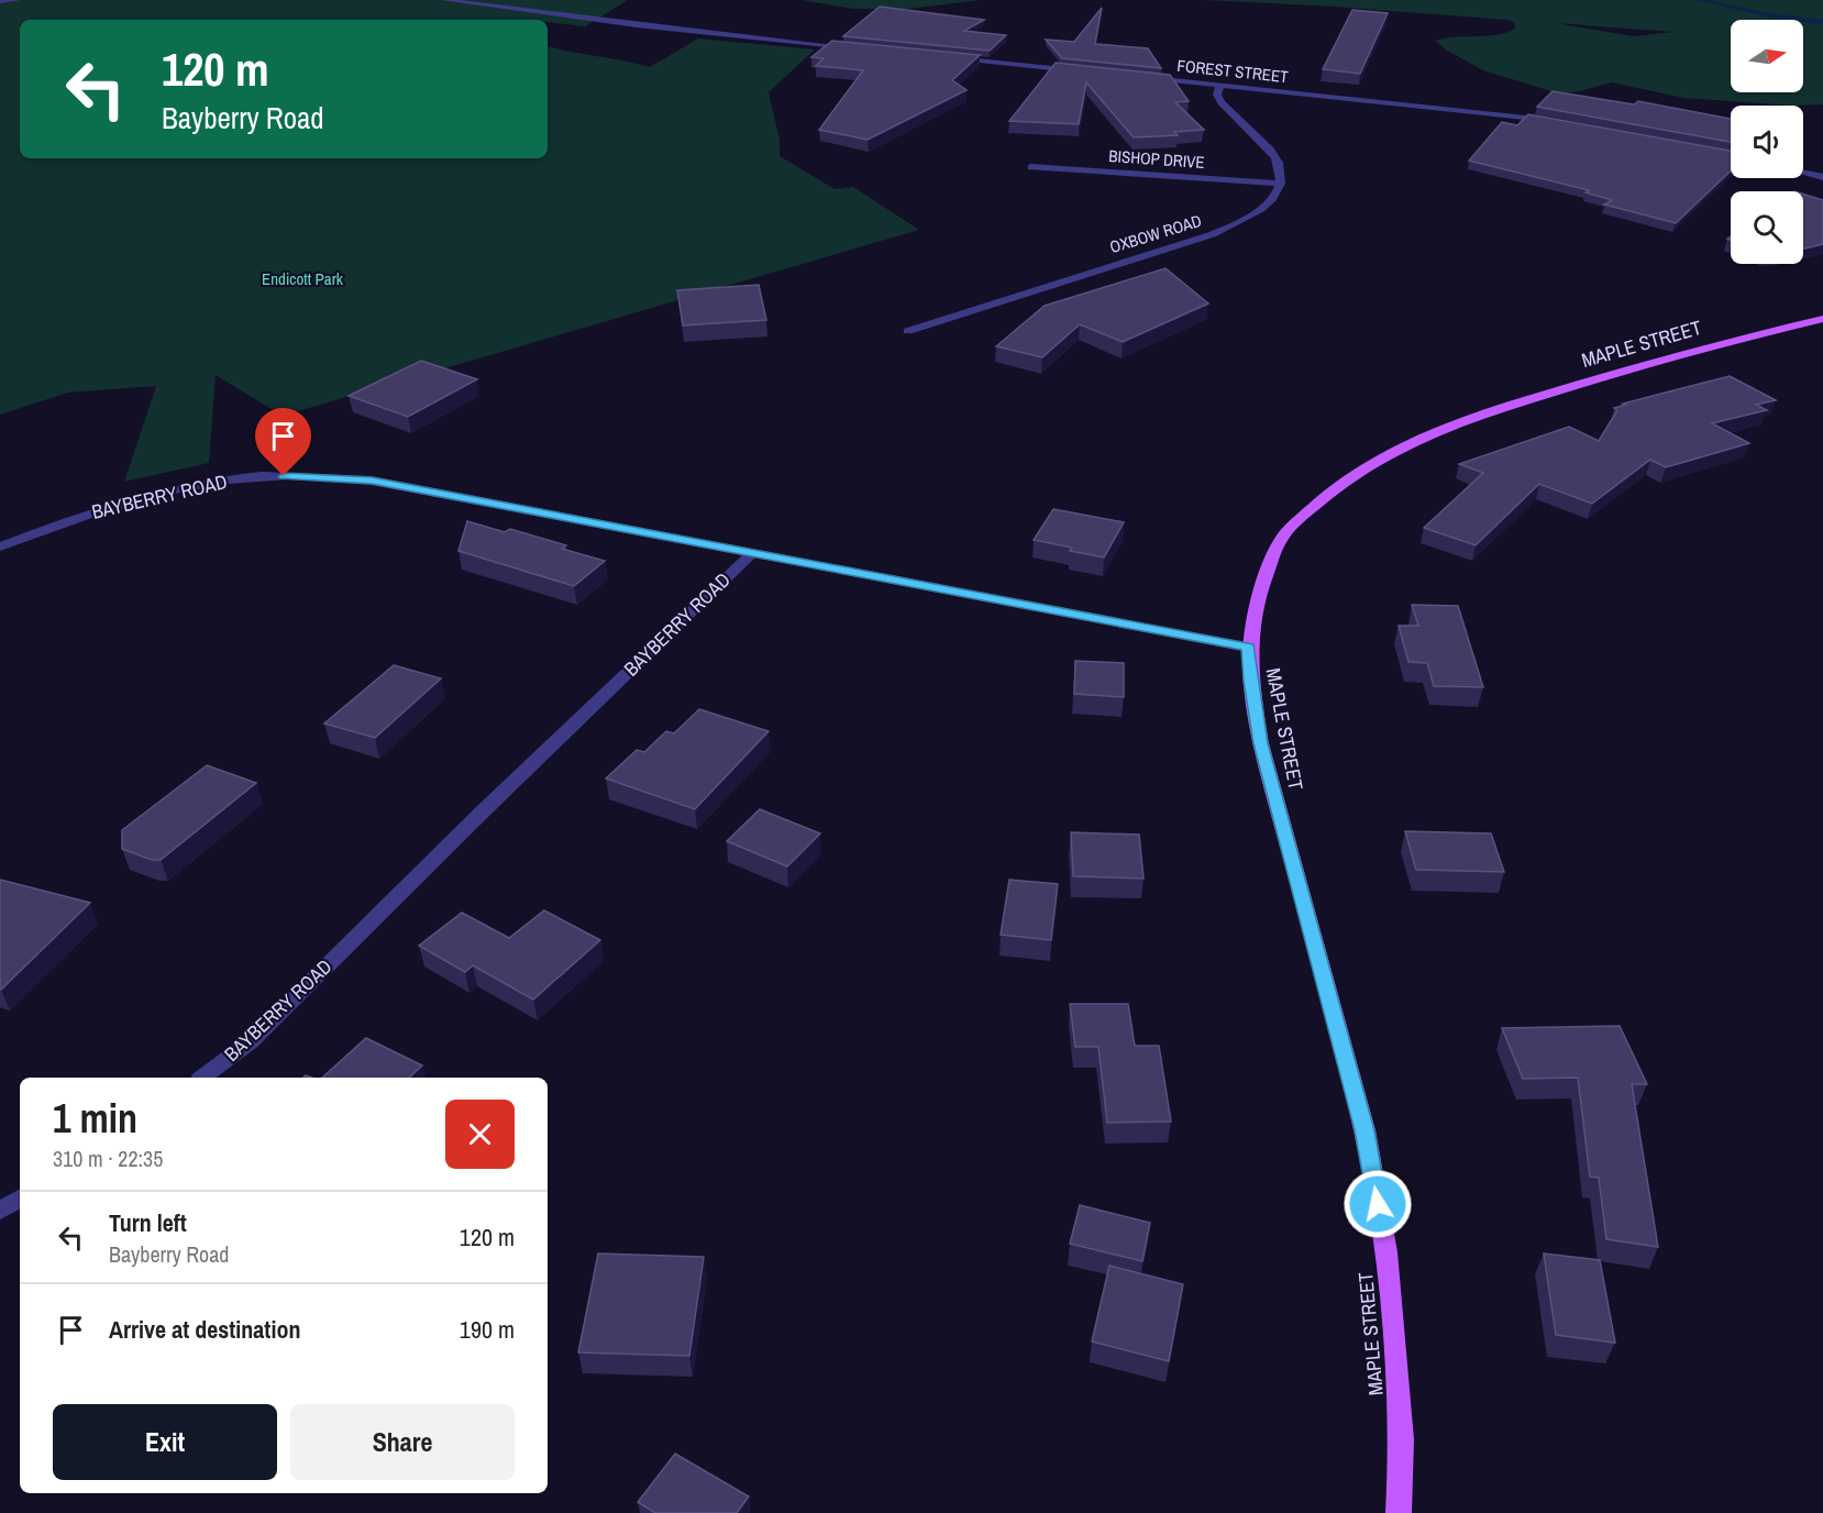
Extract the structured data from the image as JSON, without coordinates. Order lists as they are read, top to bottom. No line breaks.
{"streets":{"main road":["MAPLE STREET"],"street":["FOREST STREET","BISHOP DRIVE","OXBOW ROAD","BAYBERRY ROAD"]},"crossings":[["BISHOP DRIVE","OXBOW ROAD"],["MAPLE STREET","BAYBERRY ROAD"]],"parks":["Endicott Park"],"north":"right","page":{"turn":["120 m","Bayberry Road"],"heading":["1 min","310 m · 22:35"],"list":[{"name":"Turn left","note":"Bayberry Road","value":"120 m"},{"name":"Arrive at destination","value":"190 m"}],"buttons":["Exit","Share"]}}
